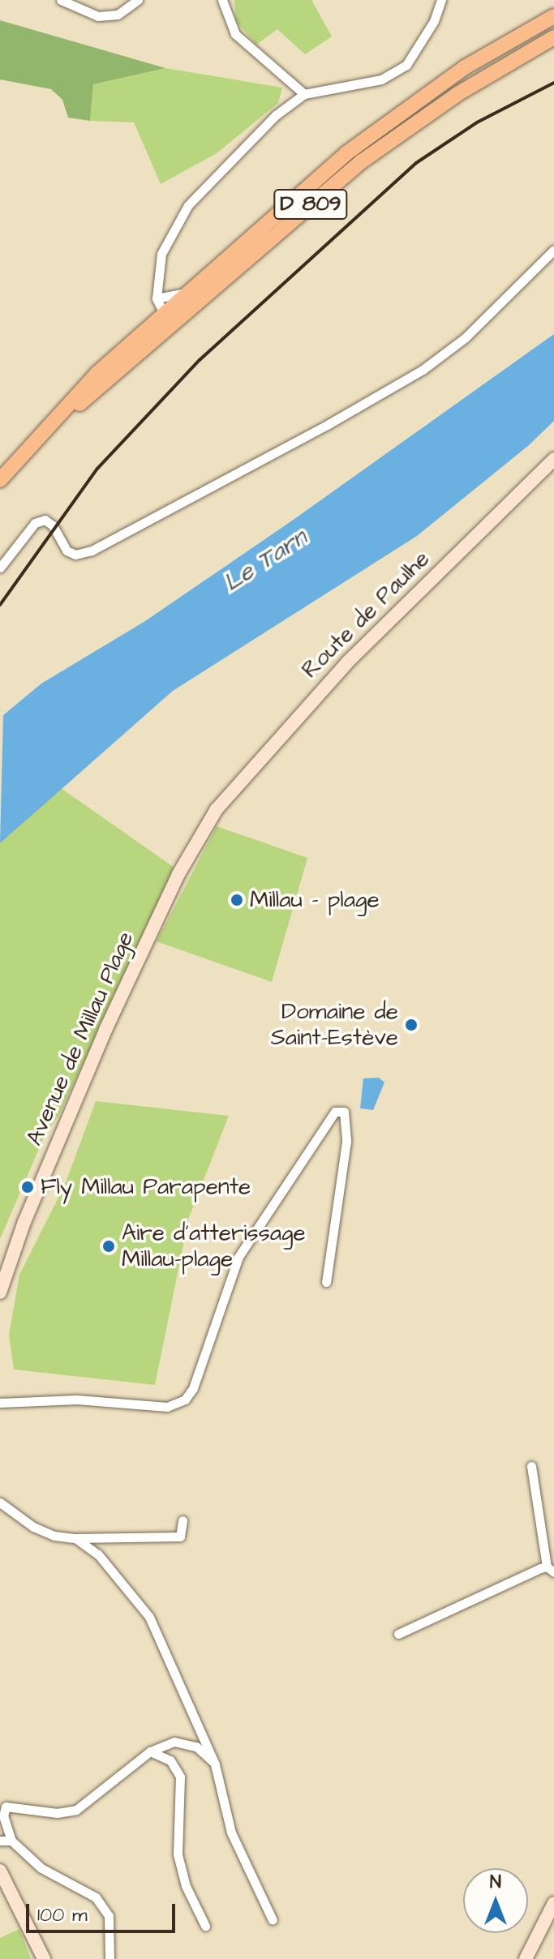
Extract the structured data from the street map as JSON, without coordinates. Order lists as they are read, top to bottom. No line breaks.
{"streets":{"main road":["D 809"],"street":["Route de Paulhe","Avenue de Millau Plage"]},"crossings":[["Route de Paulhe","Avenue de Millau Plage"]],"water":["Le Tarn"],"places":["Millau - plage","Domaine de Saint-Estève","Fly Millau Parapente","Aire d'atterissage Millau-plage"],"scale_bar":"100 m","north":"top"}
